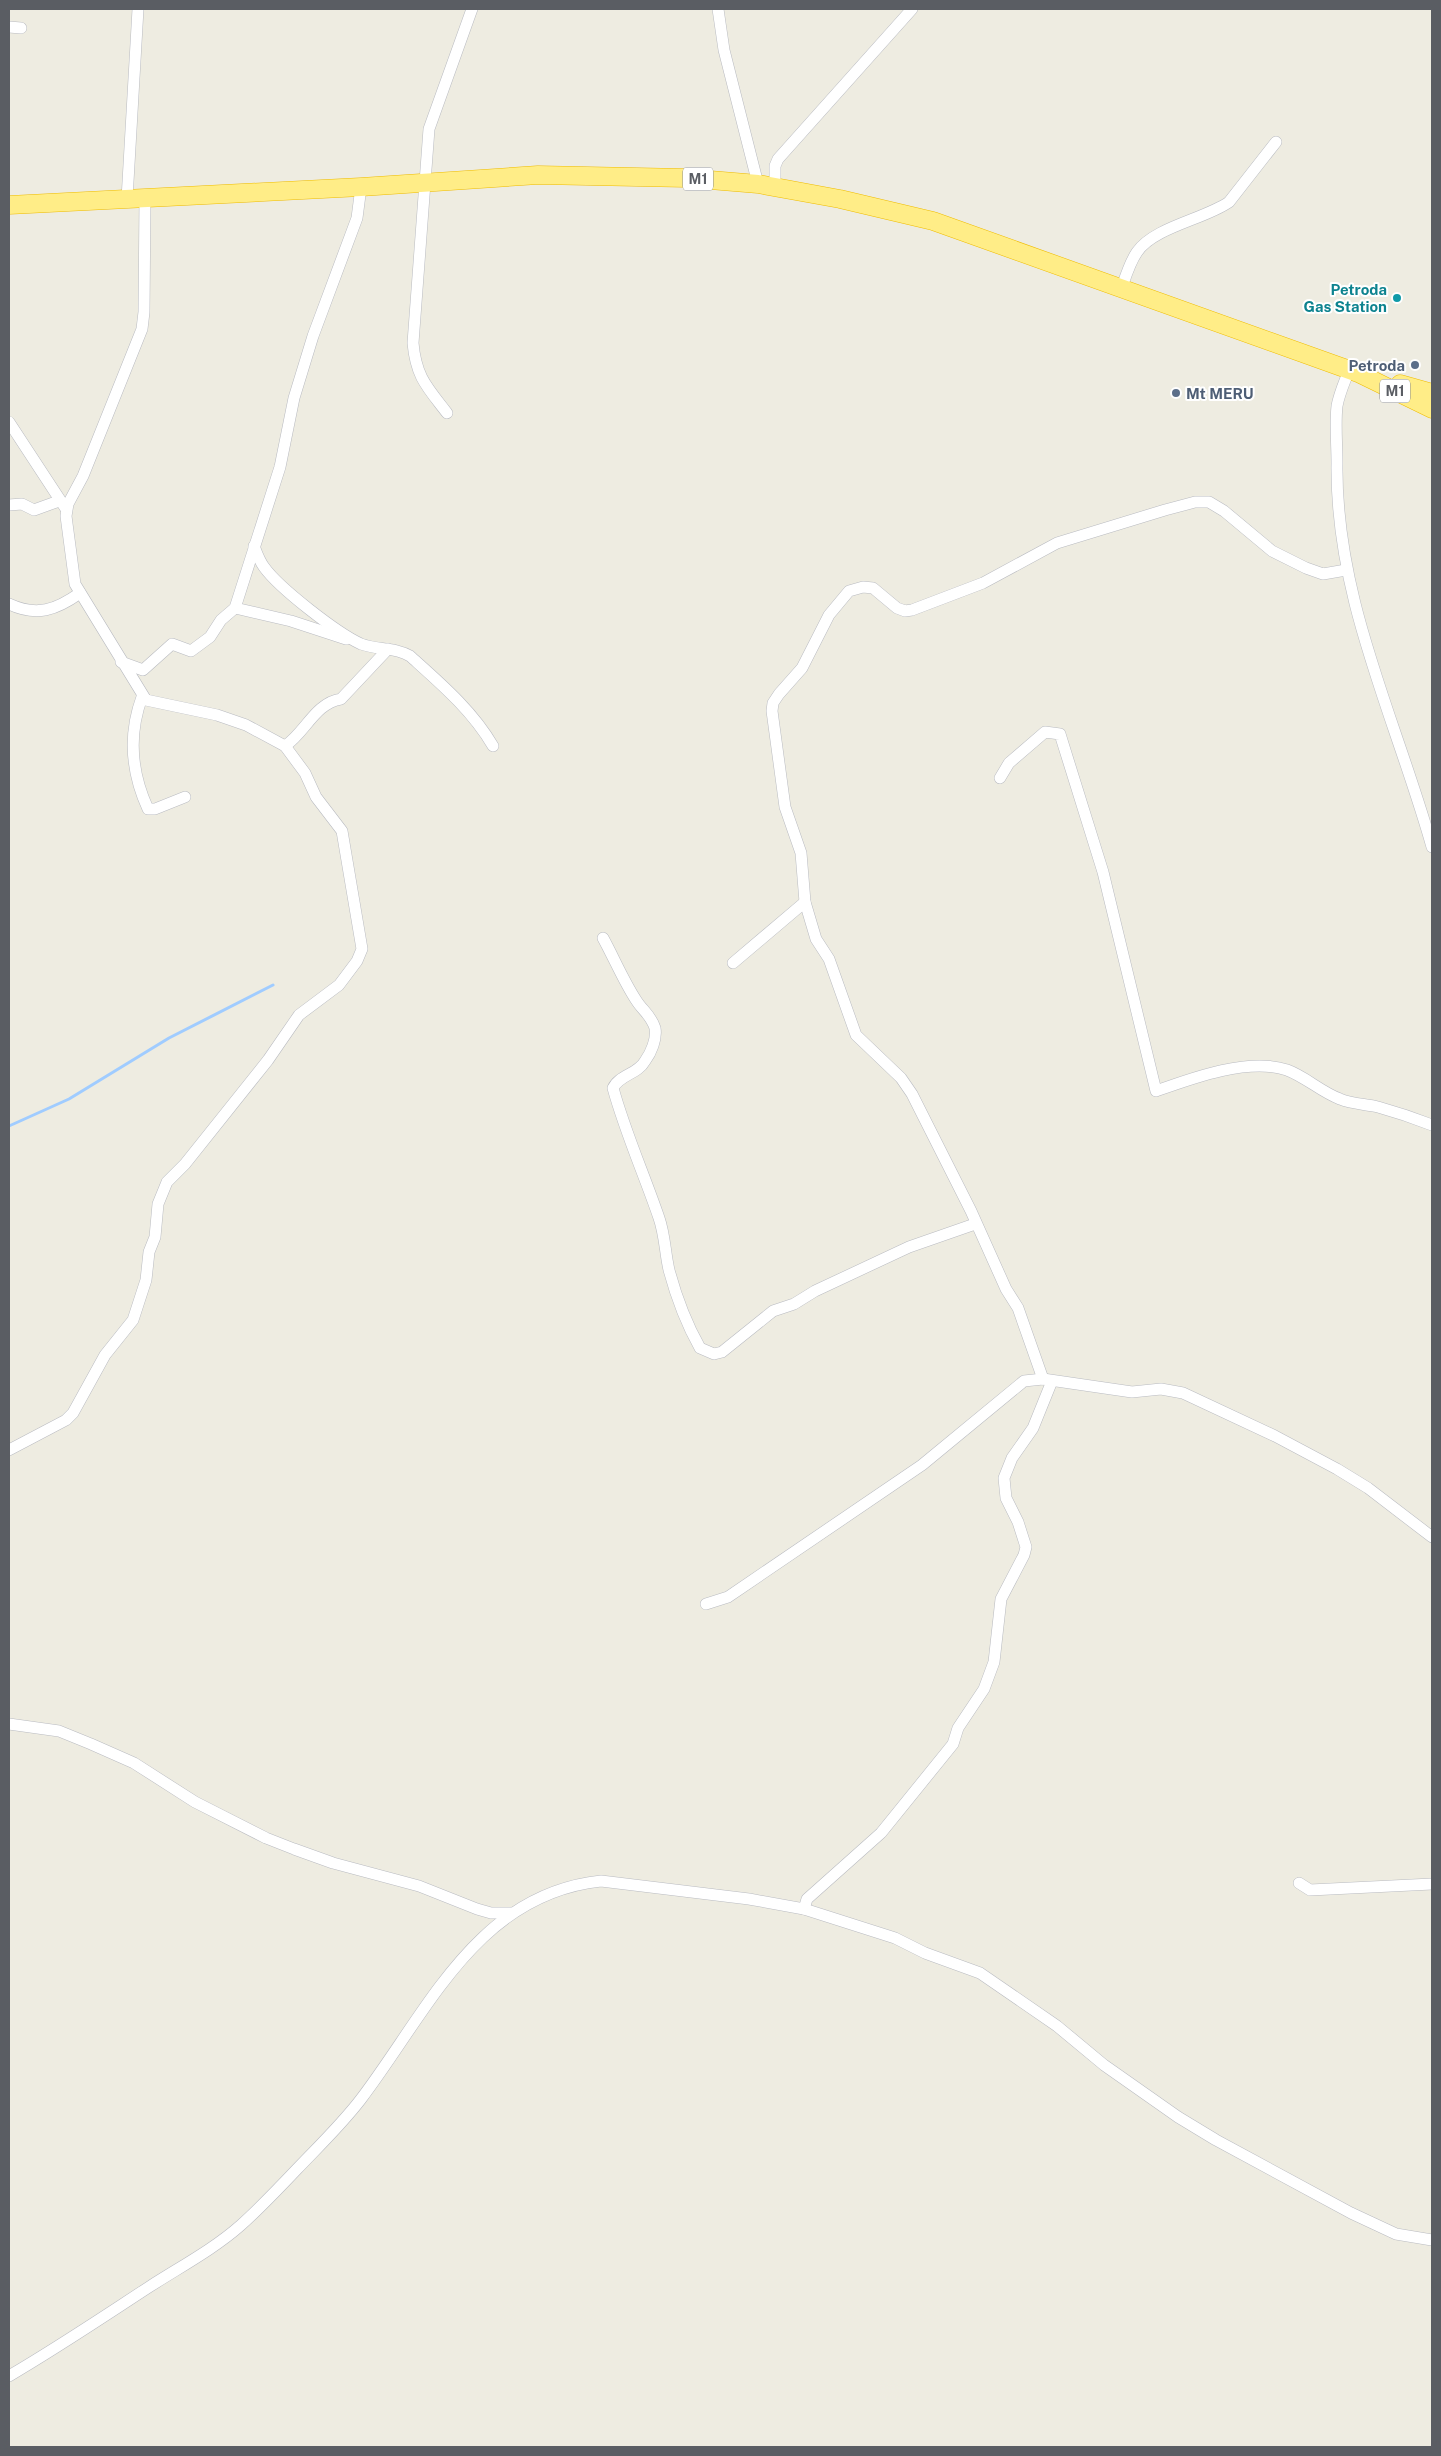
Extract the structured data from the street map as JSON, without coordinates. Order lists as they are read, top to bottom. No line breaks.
{"streets":{"highway":["M1"]},"places":["Petroda Gas Station","Petroda","Mt MERU"]}
